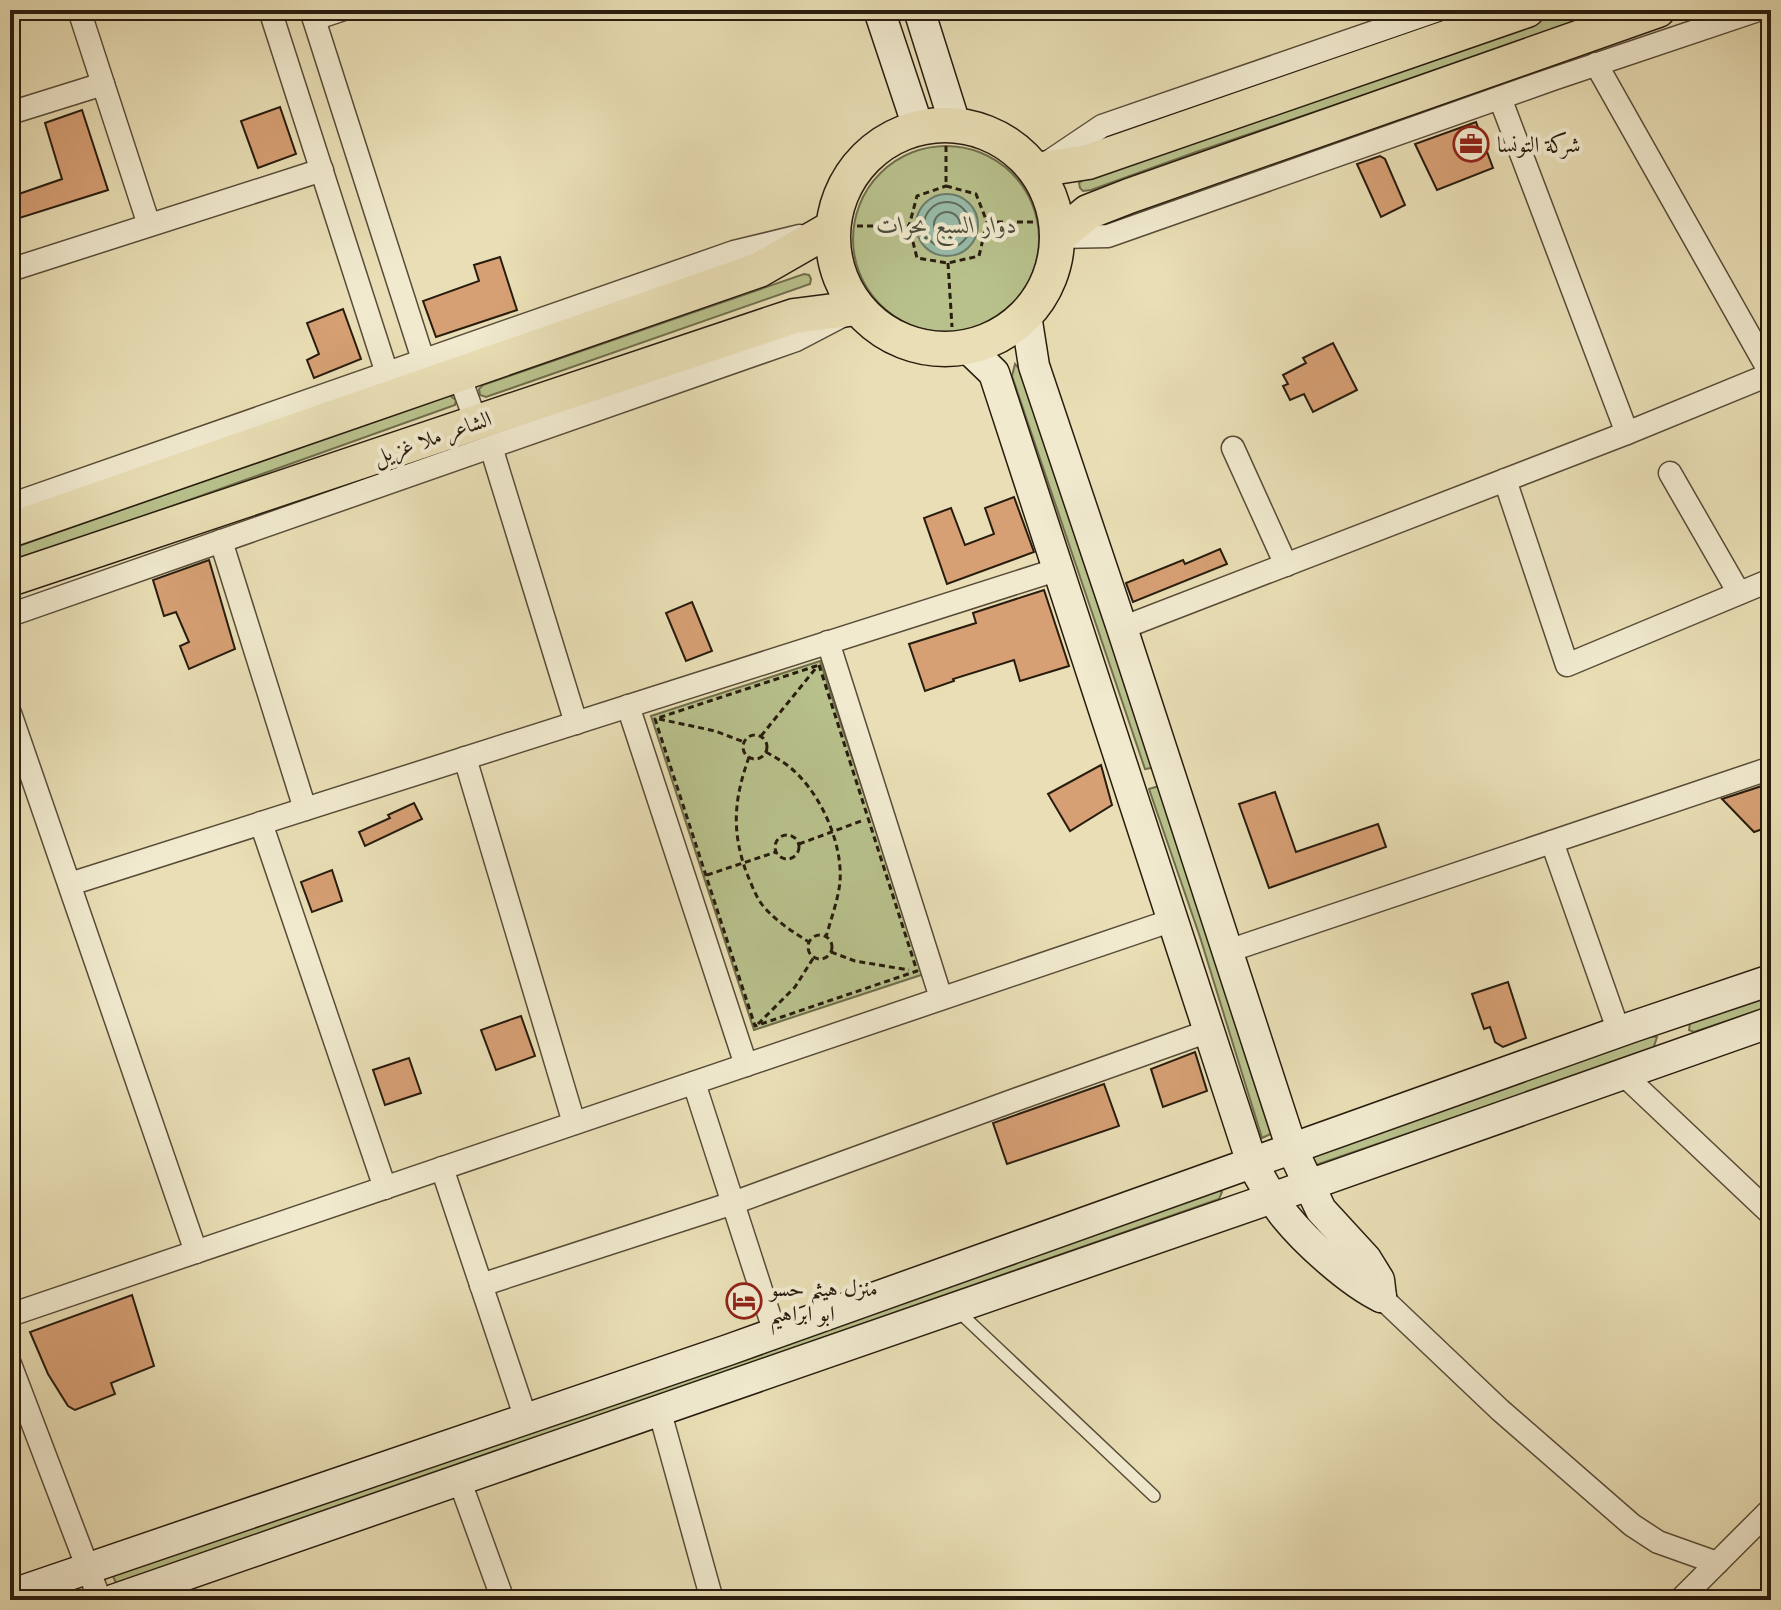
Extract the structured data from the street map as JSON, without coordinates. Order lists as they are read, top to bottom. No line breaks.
{"streets":{"main road":["الشاعر ملا غزيل"]},"water":["دوار السبع بحرات"],"places":{"office":["شركة التونسا"],"hotel":["منزل هيثم حسو ابو ابراهيم"]}}
